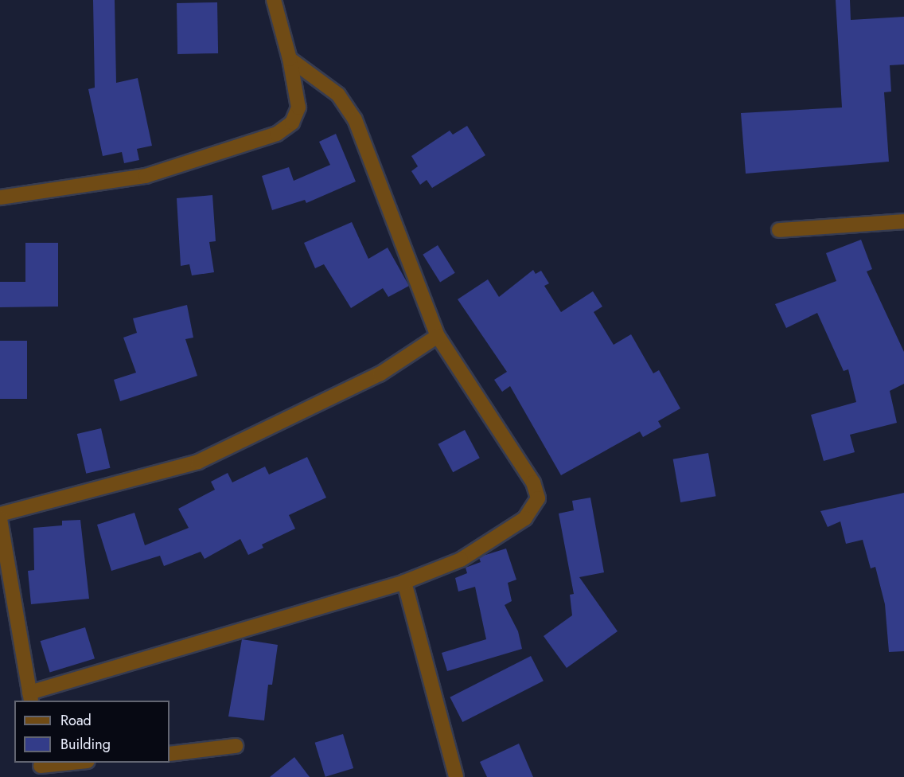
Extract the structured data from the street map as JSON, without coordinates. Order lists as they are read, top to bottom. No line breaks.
{"legend":["Road","Building"]}
